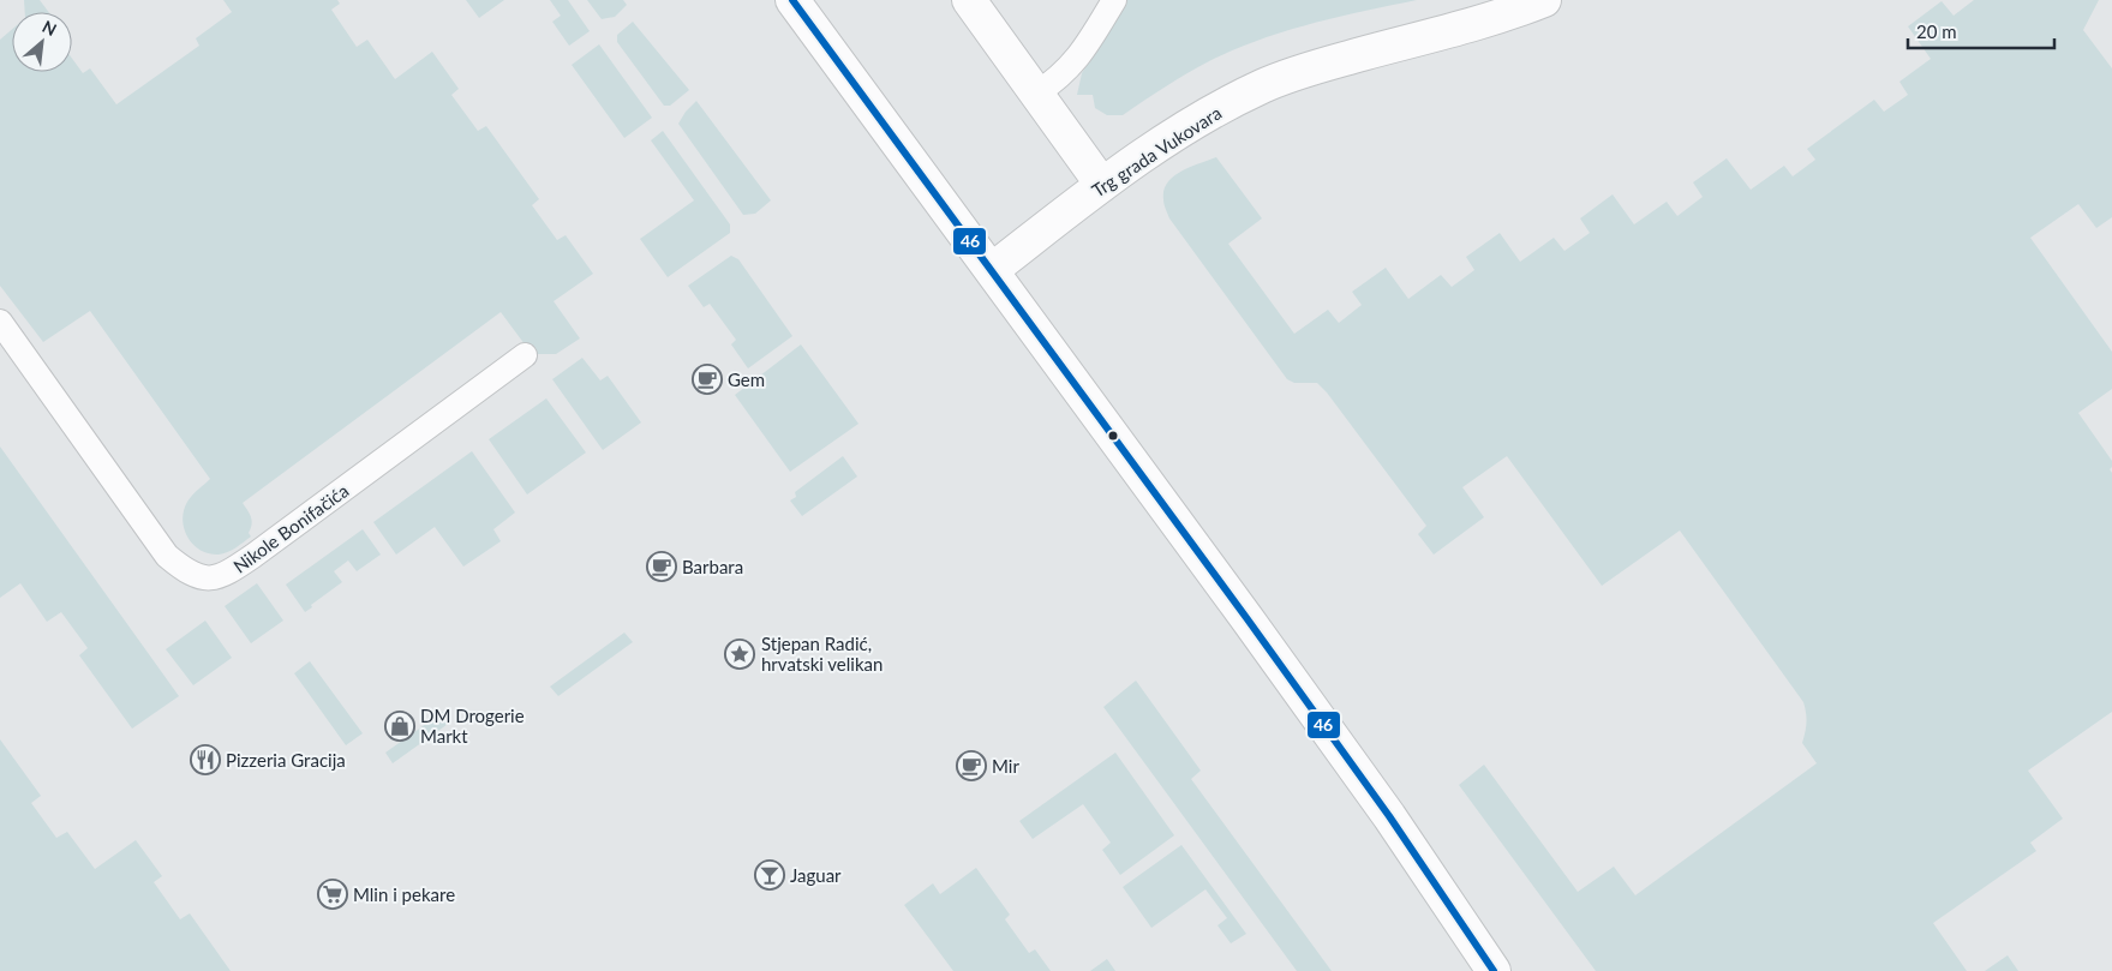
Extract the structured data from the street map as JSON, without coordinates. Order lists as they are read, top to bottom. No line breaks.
{"streets":{"main road":["Trg grada Vukovara"],"lane":["Nikole Bonifačića"]},"places":{"cafe":["Gem","Barbara","Mir"],"place":["Stjepan Radić, hrvatski velikan"],"shop":["DM Drogerie Markt"],"restaurant":["Pizzeria Gracija"],"bar":["Jaguar"],"supermarket":["Mlin i pekare"]},"lines":["transit line 46"],"scale_bar":"20 m","north":"top right"}
